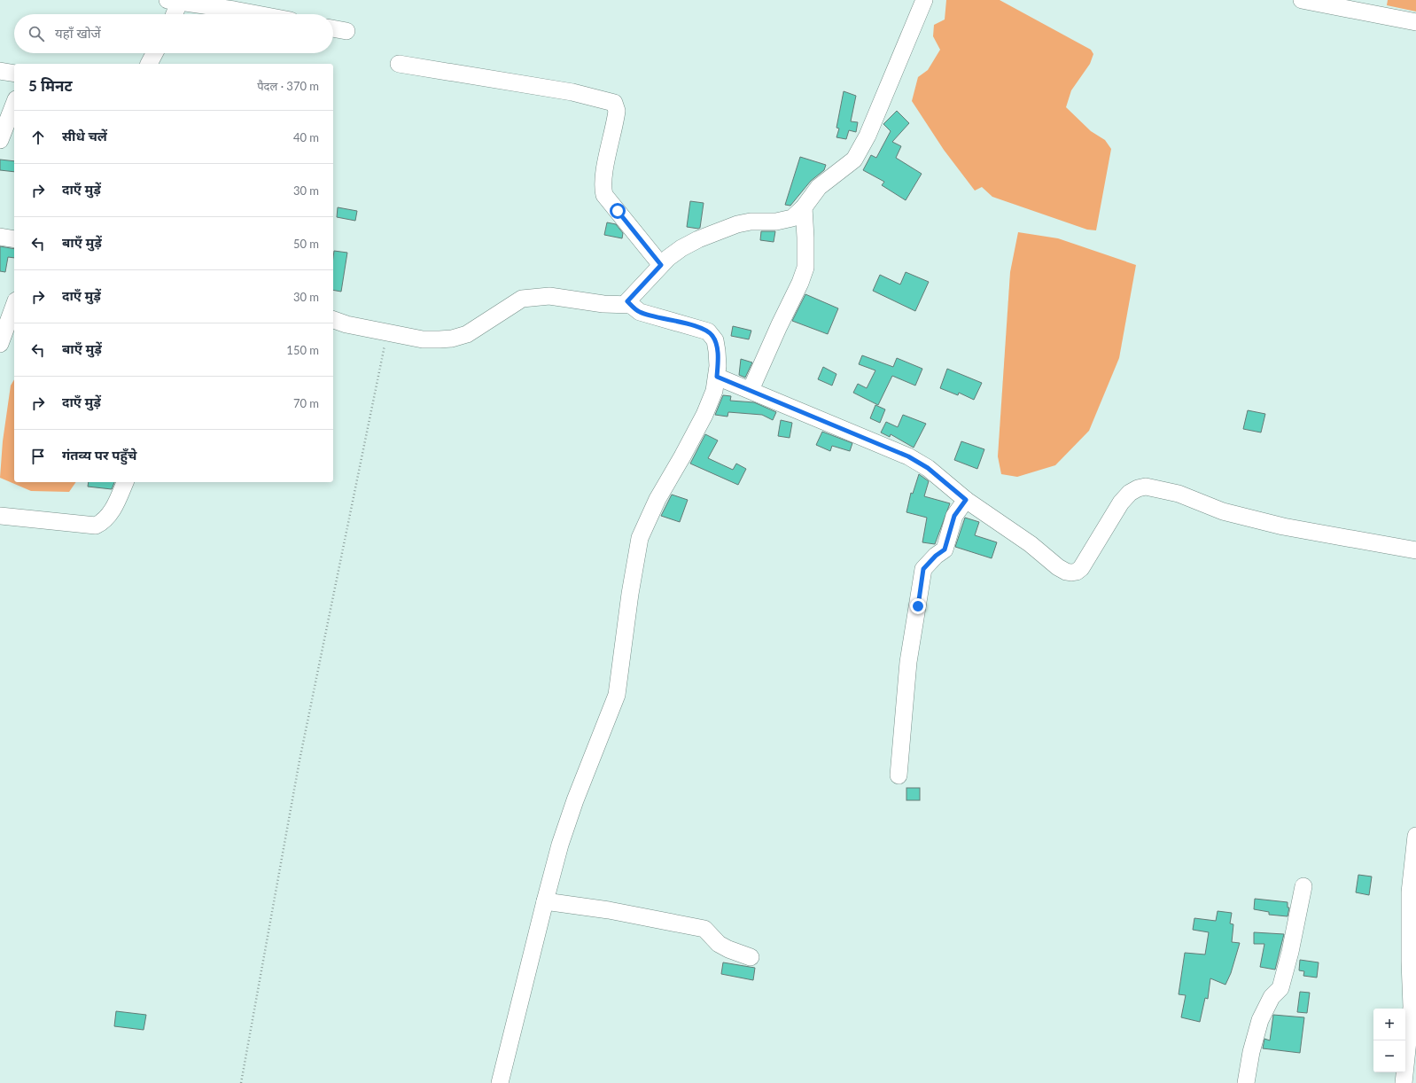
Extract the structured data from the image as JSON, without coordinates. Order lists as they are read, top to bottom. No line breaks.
{"page":{"search":"यहाँ खोजें","heading":["5 मिनट","पैदल · 370 m"],"list":[["सीधे चलें","40 m"],["दाएँ मुड़ें","30 m"],["बाएँ मुड़ें","50 m"],["दाएँ मुड़ें","30 m"],["बाएँ मुड़ें","150 m"],["दाएँ मुड़ें","70 m"],"गंतव्य पर पहुँचे"],"map_buttons":["+","−"]}}
